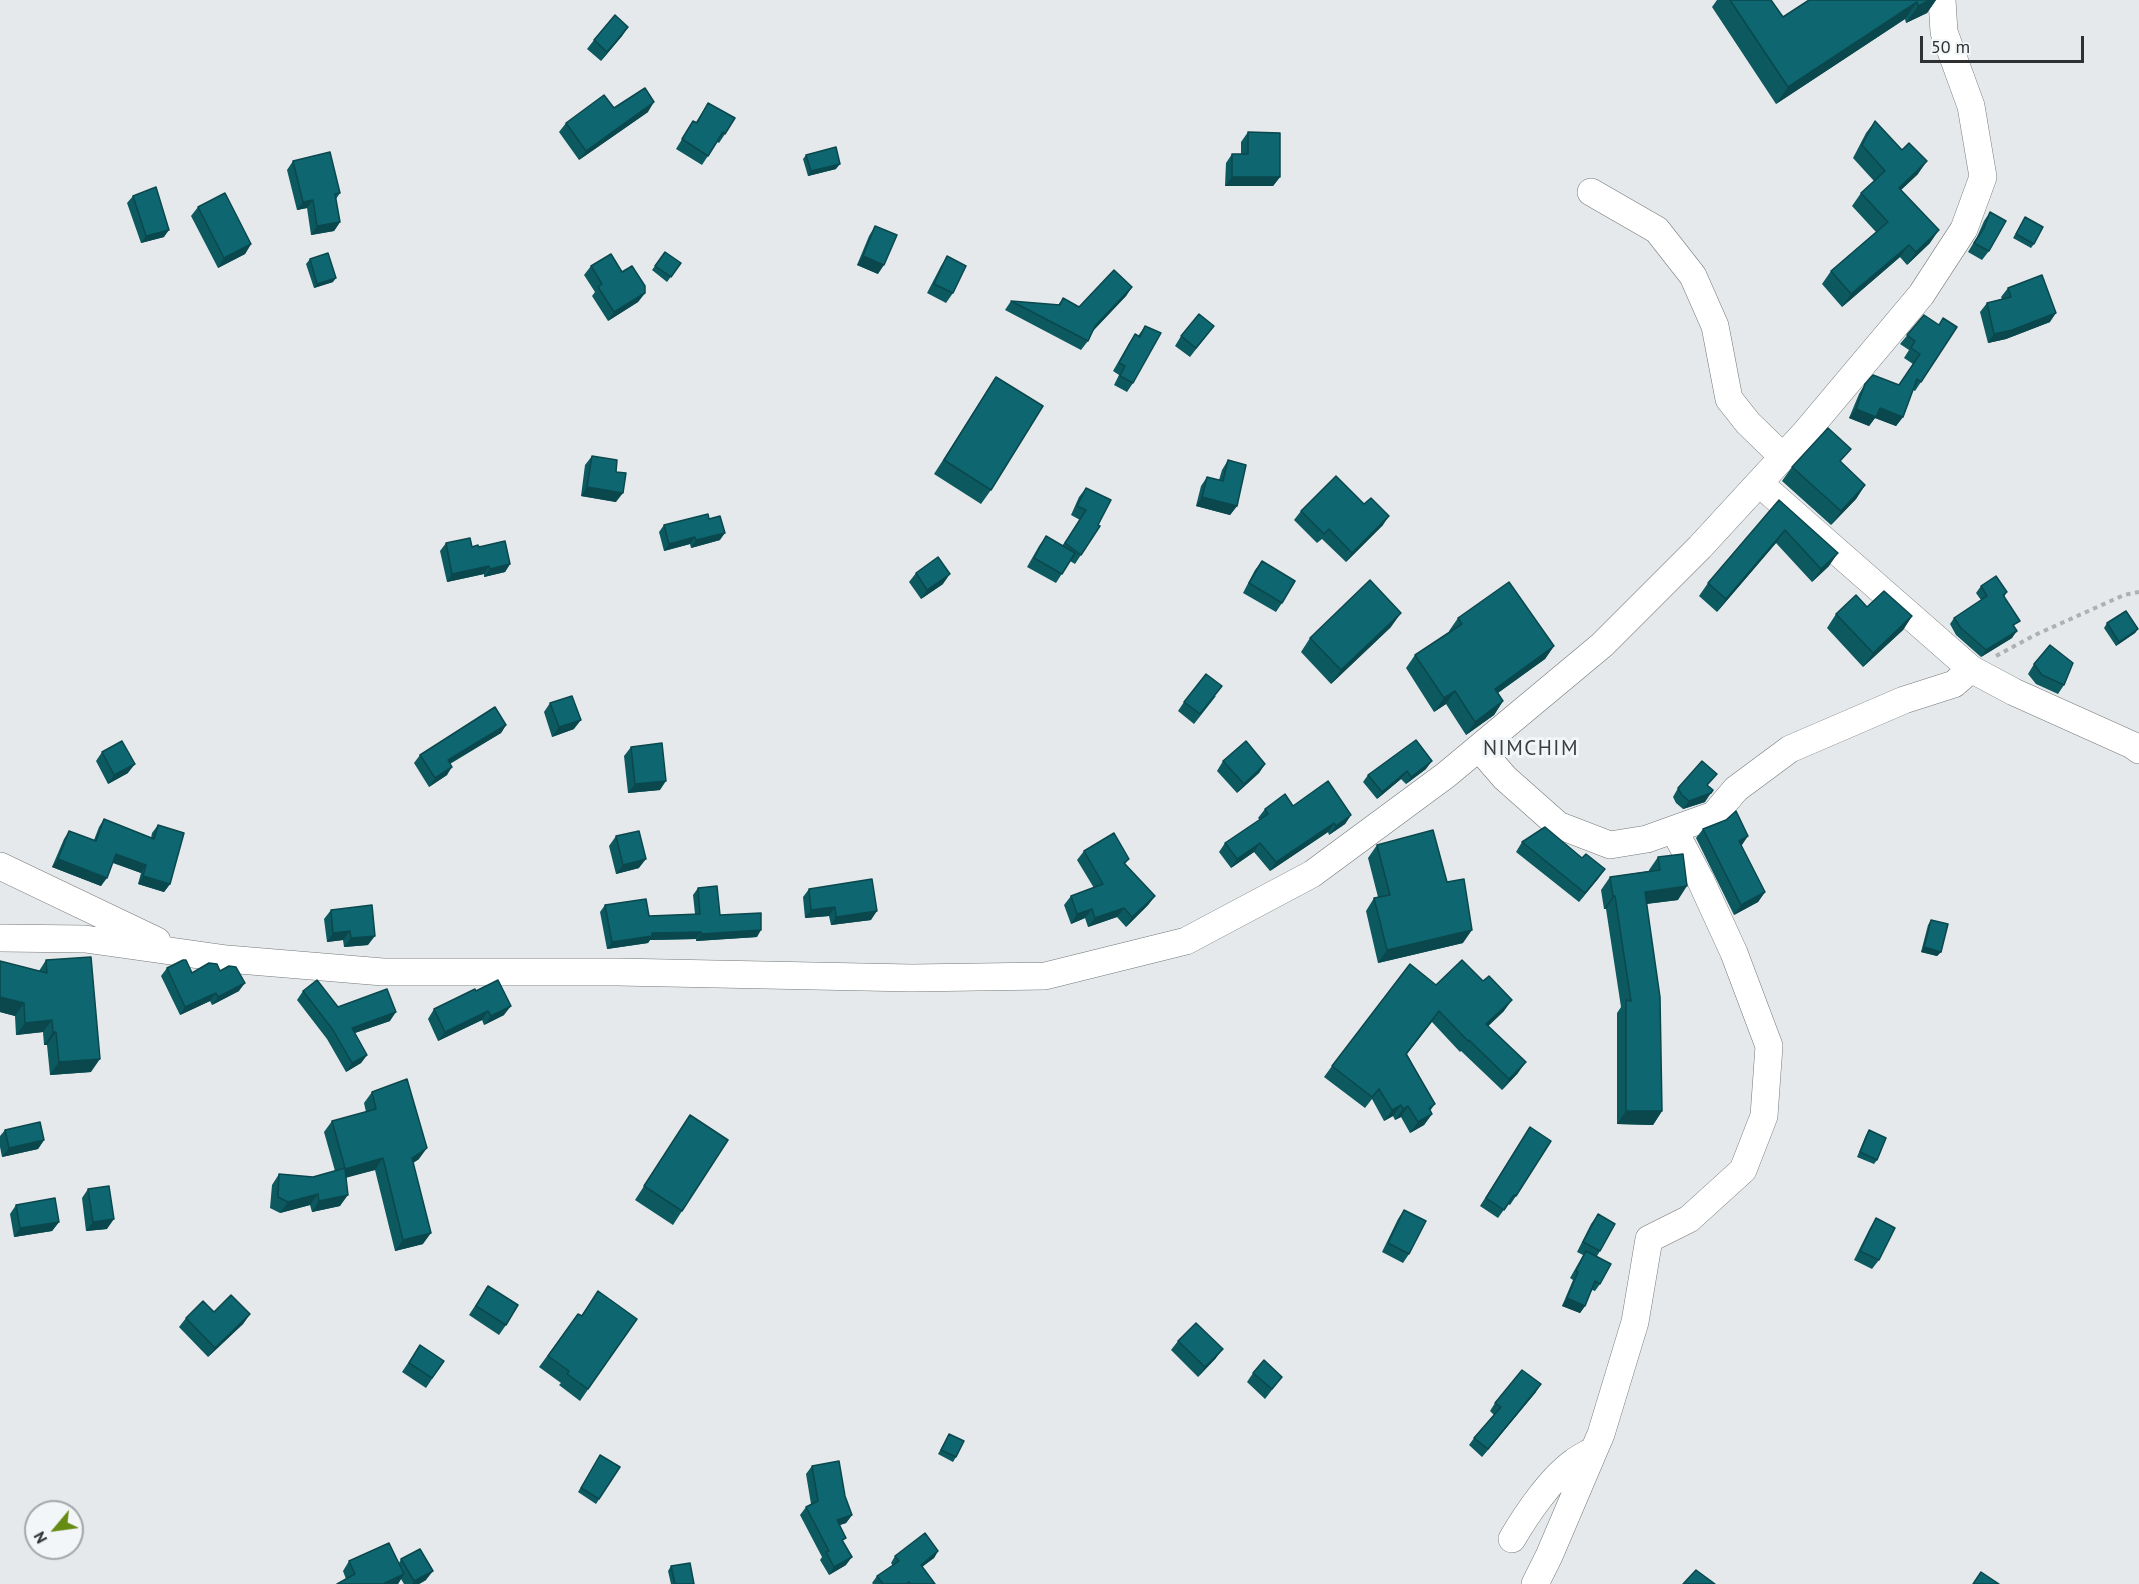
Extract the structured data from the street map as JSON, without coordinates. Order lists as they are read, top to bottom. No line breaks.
{"districts":["NIMCHIM"],"scale_bar":"50 m","north":"bottom left"}
